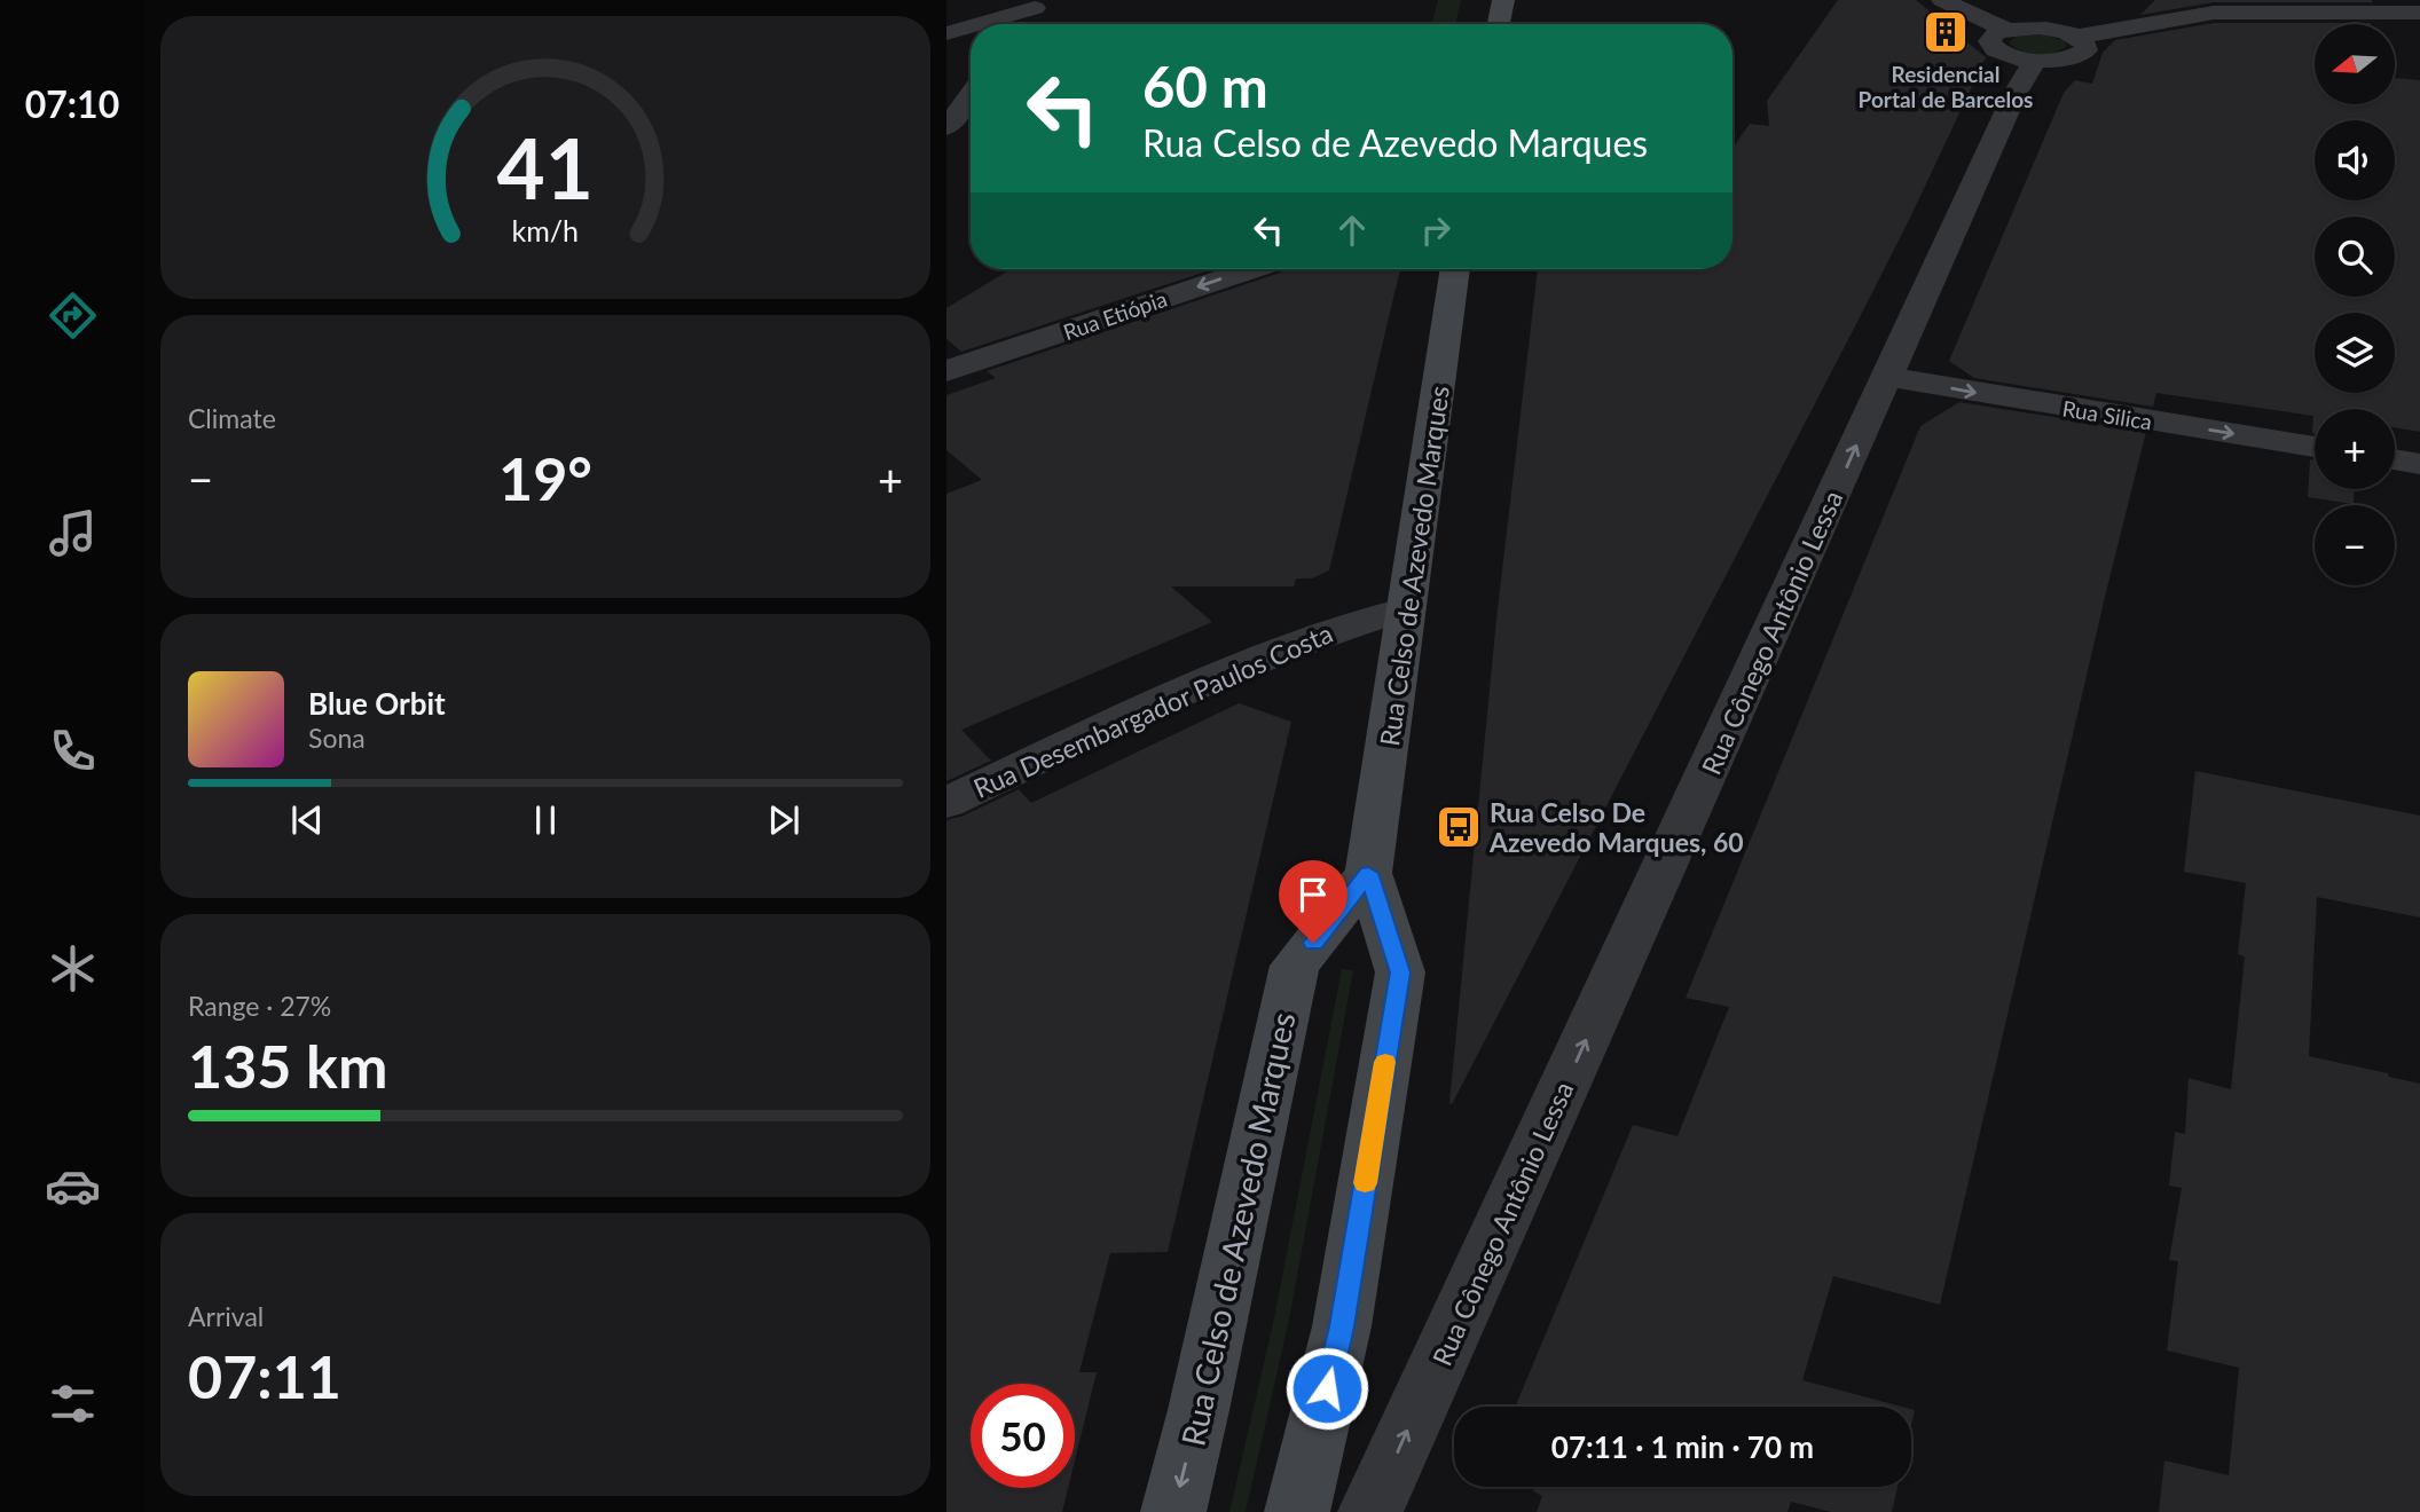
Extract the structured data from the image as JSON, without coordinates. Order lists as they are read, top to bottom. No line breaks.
{"streets":{"main road":["Rua Celso de Azevedo Marques"],"street":["Rua Etiópia","Rua Silica","Rua Cônego Antônio Lessa","Rua Desembargador Paulos Costa"]},"crossings":[["Rua Silica","Rua Cônego Antônio Lessa"],["Rua Celso de Azevedo Marques","Rua Desembargador Paulos Costa"]],"one_way":["Rua Etiópia","Rua Cônego Antônio Lessa"],"places":{"building":["Residencial Portal de Barcelos"],"bus stop":["Rua Celso De Azevedo Marques, 60"]},"north":"left","page":{"tabs":"07:10","map_buttons":["+","−"],"turn":["60 m","Rua Celso de Azevedo Marques"],"tile":["Climate",["Range · 27%","135 km"],["Arrival","07:11"]],"heat":["−","19°","+"],"song":["Blue Orbit","Sona"],"limit":"50","trip":"07:11 · 1 min · 70 m","gauge":["41","km/h"]}}
